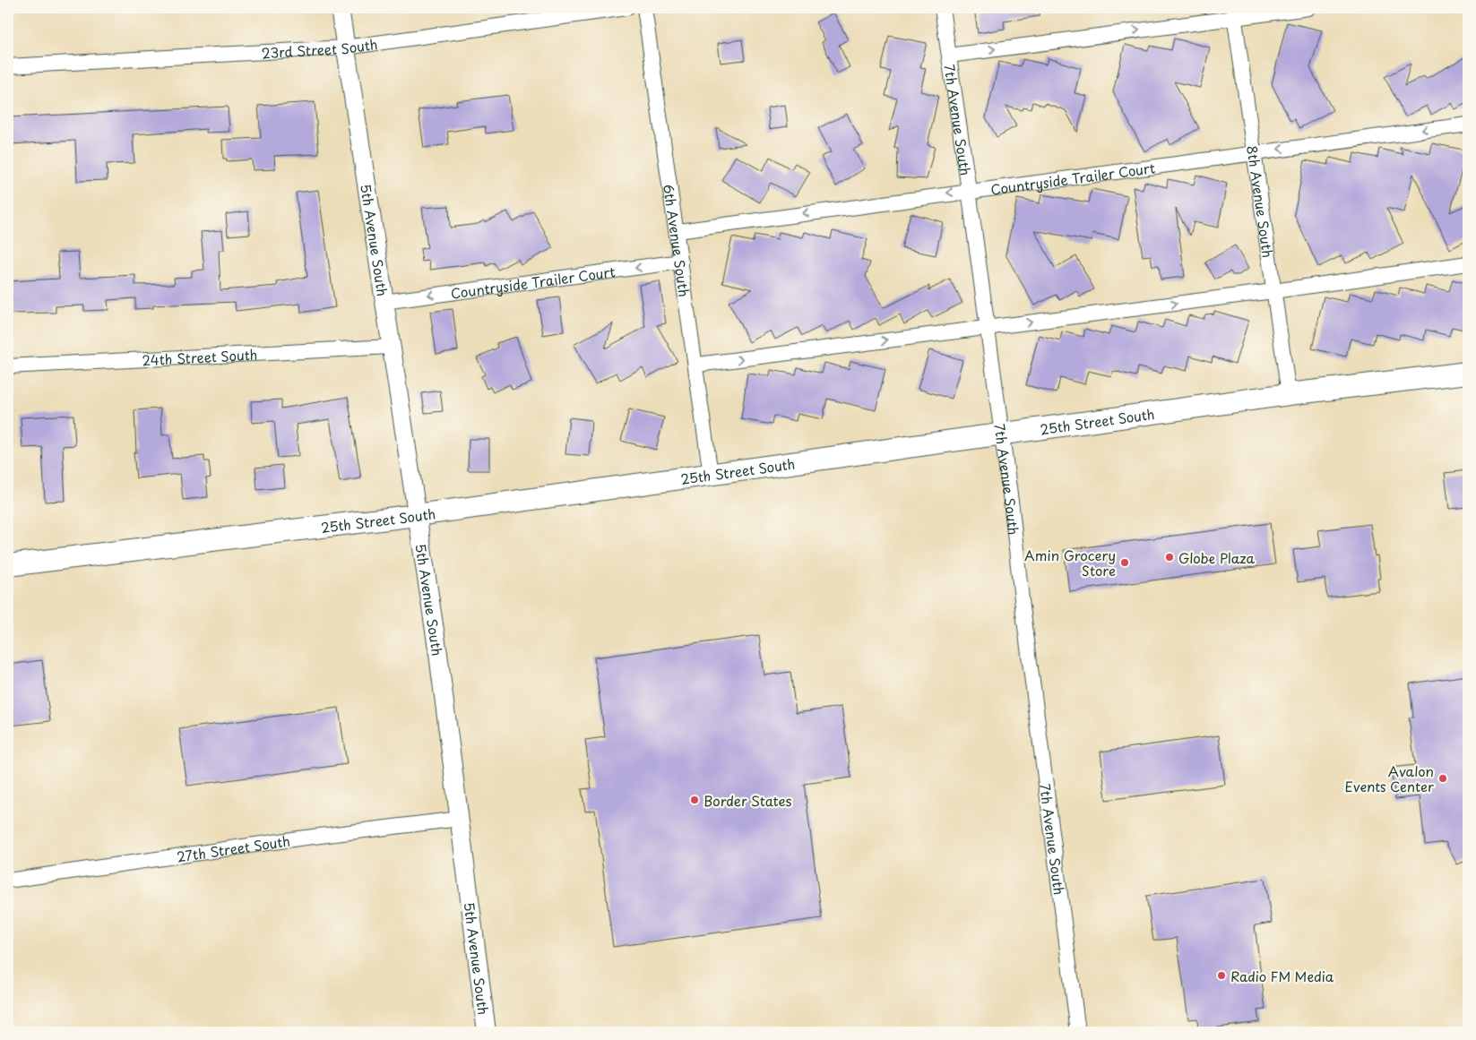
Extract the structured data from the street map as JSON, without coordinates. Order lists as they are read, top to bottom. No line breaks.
{"streets":{"main road":["25th Street South"],"street":["23rd Street South","7th Avenue South","Countryside Trailer Court","8th Avenue South","5th Avenue South","6th Avenue South","24th Street South","27th Street South"]},"crossings":[["23rd Street South","5th Avenue South"],["7th Avenue South","Countryside Trailer Court"],["7th Avenue South","25th Street South"],["Countryside Trailer Court","8th Avenue South"],["Countryside Trailer Court","5th Avenue South"],["Countryside Trailer Court","6th Avenue South"],["8th Avenue South","25th Street South"],["5th Avenue South","24th Street South"],["5th Avenue South","25th Street South"],["5th Avenue South","27th Street South"],["6th Avenue South","25th Street South"]],"one_way":["Countryside Trailer Court"],"places":["Globe Plaza","Amin Grocery Store","Avalon Events Center","Border States","Radio FM Media"]}
